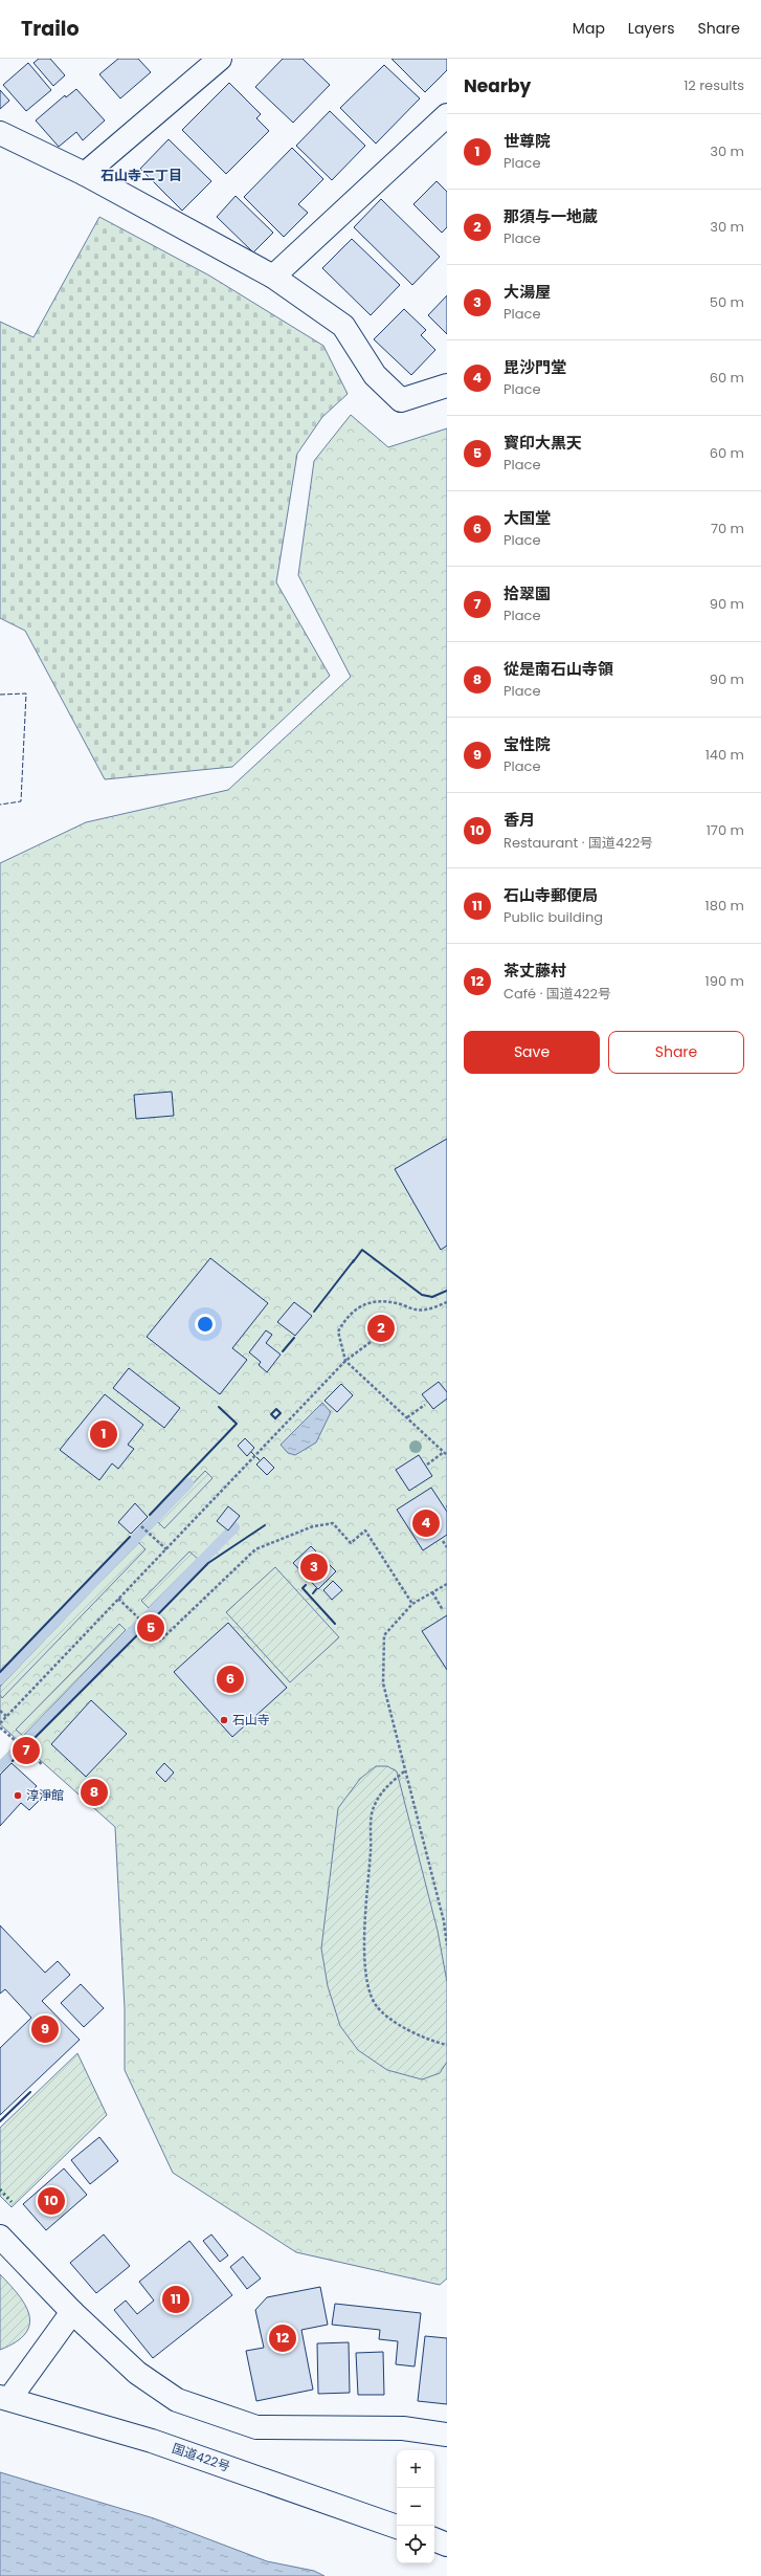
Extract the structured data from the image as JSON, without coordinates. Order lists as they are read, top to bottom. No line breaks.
{"streets":{"main road":["国道422号"]},"districts":["石山寺二丁目"],"places":["石山寺","淳淨館"],"page":{"header":"Trailo","nav":["Map","Layers","Share"],"heading":["Nearby","12 results"],"list":[{"mark":"1","name":"世尊院","note":"Place","value":"30 m"},{"mark":"2","name":"那須与一地蔵","note":"Place","value":"30 m"},{"mark":"3","name":"大湯屋","note":"Place","value":"50 m"},{"mark":"4","name":"毘沙門堂","note":"Place","value":"60 m"},{"mark":"5","name":"寳印大黒天","note":"Place","value":"60 m"},{"mark":"6","name":"大国堂","note":"Place","value":"70 m"},{"mark":"7","name":"拾翠園","note":"Place","value":"90 m"},{"mark":"8","name":"從是南石山寺領","note":"Place","value":"90 m"},{"mark":"9","name":"宝性院","note":"Place","value":"140 m"},{"mark":"10","name":"香月","note":"Restaurant · 国道422号","value":"170 m"},{"mark":"11","name":"石山寺郵便局","note":"Public building","value":"180 m"},{"mark":"12","name":"茶丈藤村","note":"Café · 国道422号","value":"190 m"}],"buttons":["Save","Share"],"pins":["2","1","4","3","5","6","7","8","9","10","11","12"],"map_buttons":["+","−"]}}
